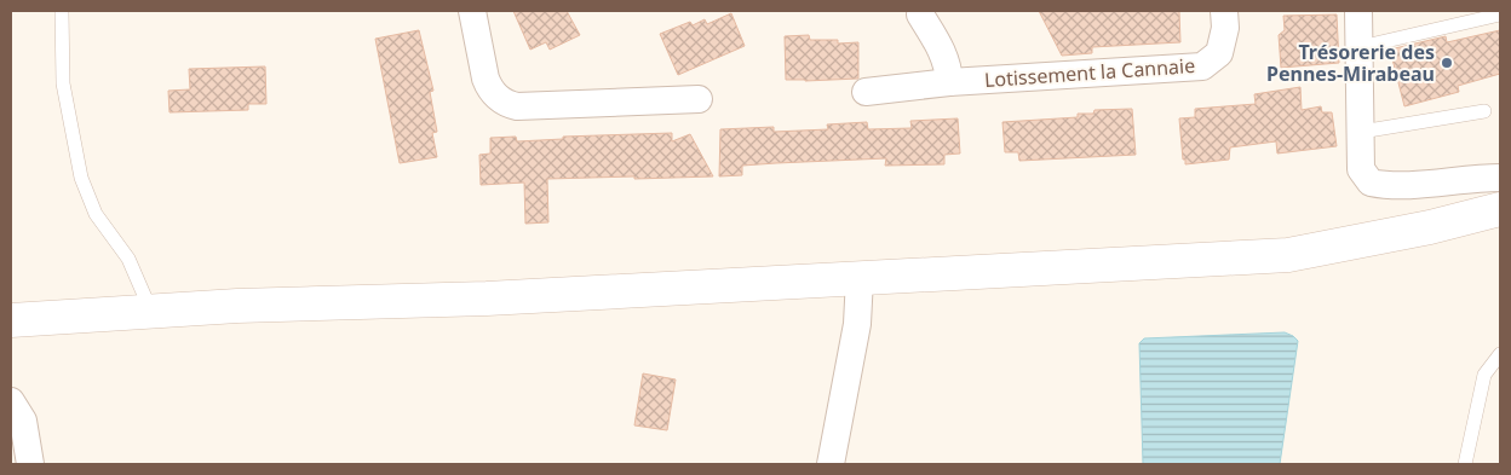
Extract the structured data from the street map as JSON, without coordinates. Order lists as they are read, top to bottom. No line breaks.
{"streets":{"street":["Lotissement la Cannaie"]},"places":["Trésorerie des Pennes-Mirabeau"]}
